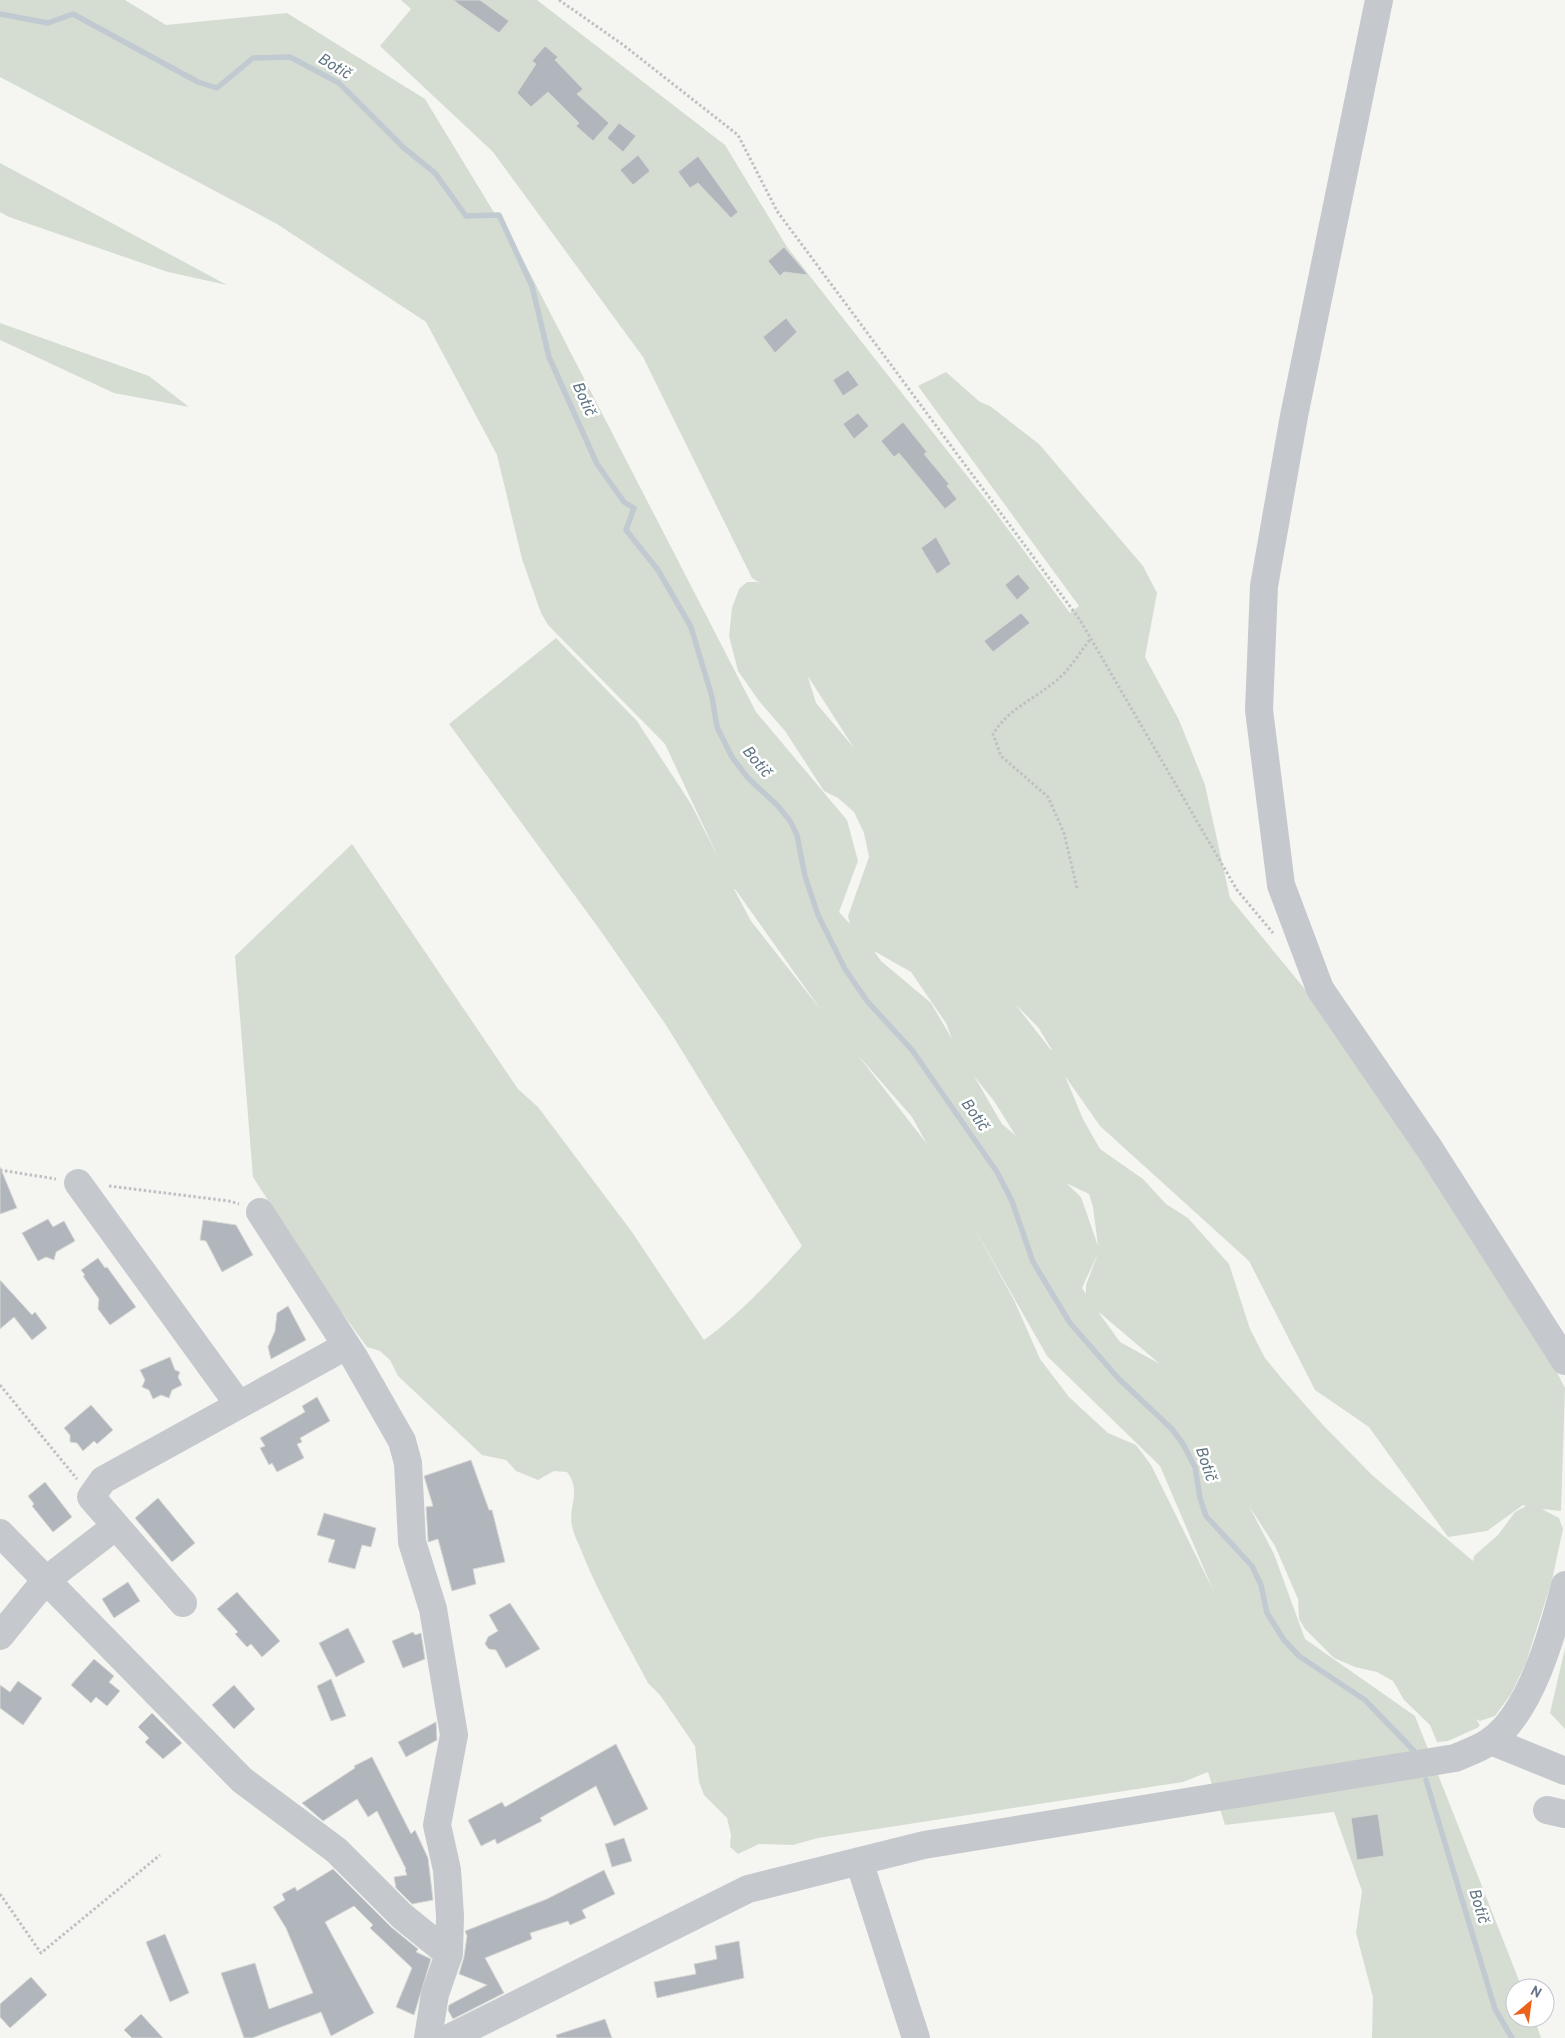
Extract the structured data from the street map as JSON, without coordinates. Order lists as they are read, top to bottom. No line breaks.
{"water":["Botič"],"north":"top right"}
